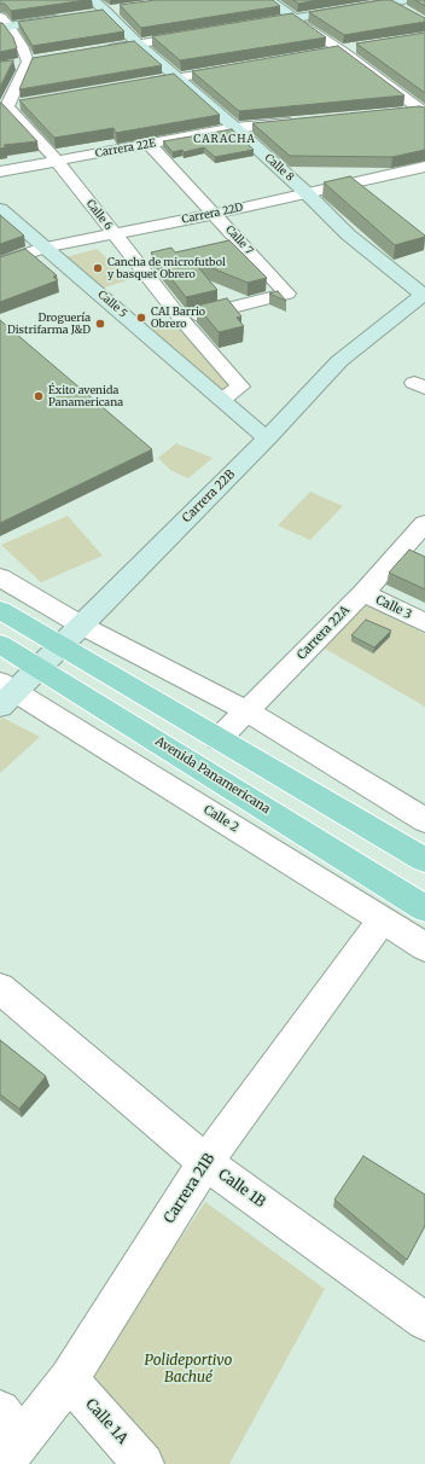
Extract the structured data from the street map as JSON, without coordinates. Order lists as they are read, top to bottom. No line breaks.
{"streets":{"main road":["Avenida Panamericana"],"street":["Carrera 22E","Calle 8","Carrera 22D","Calle 6","Calle 7","Calle 5","Carrera 22B","Calle 3","Carrera 22A","Calle 2","Carrera 21B","Calle 1B","Calle 1A"]},"crossings":[["Carrera 22E","Calle 8"],["Carrera 22E","Calle 6"],["Carrera 22E","Calle 7"],["Calle 8","Carrera 22D"],["Calle 8","Carrera 22B"],["Carrera 22D","Calle 6"],["Carrera 22D","Calle 7"],["Carrera 22D","Calle 5"],["Calle 6","Calle 7"],["Calle 6","Calle 5"],["Calle 5","Carrera 22B"],["Carrera 22B","Avenida Panamericana"],["Carrera 22B","Calle 2"],["Calle 3","Carrera 22A"],["Calle 2","Carrera 21B"],["Carrera 21B","Calle 1B"],["Carrera 21B","Calle 1A"]],"districts":["CARACHA"],"parks":["Polideportivo Bachué"],"places":["Cancha de microfutbol y basquet Obrero","CAI Barrio Obrero","Droguería Distrifarma J&D","Éxito avenida Panamericana"]}
